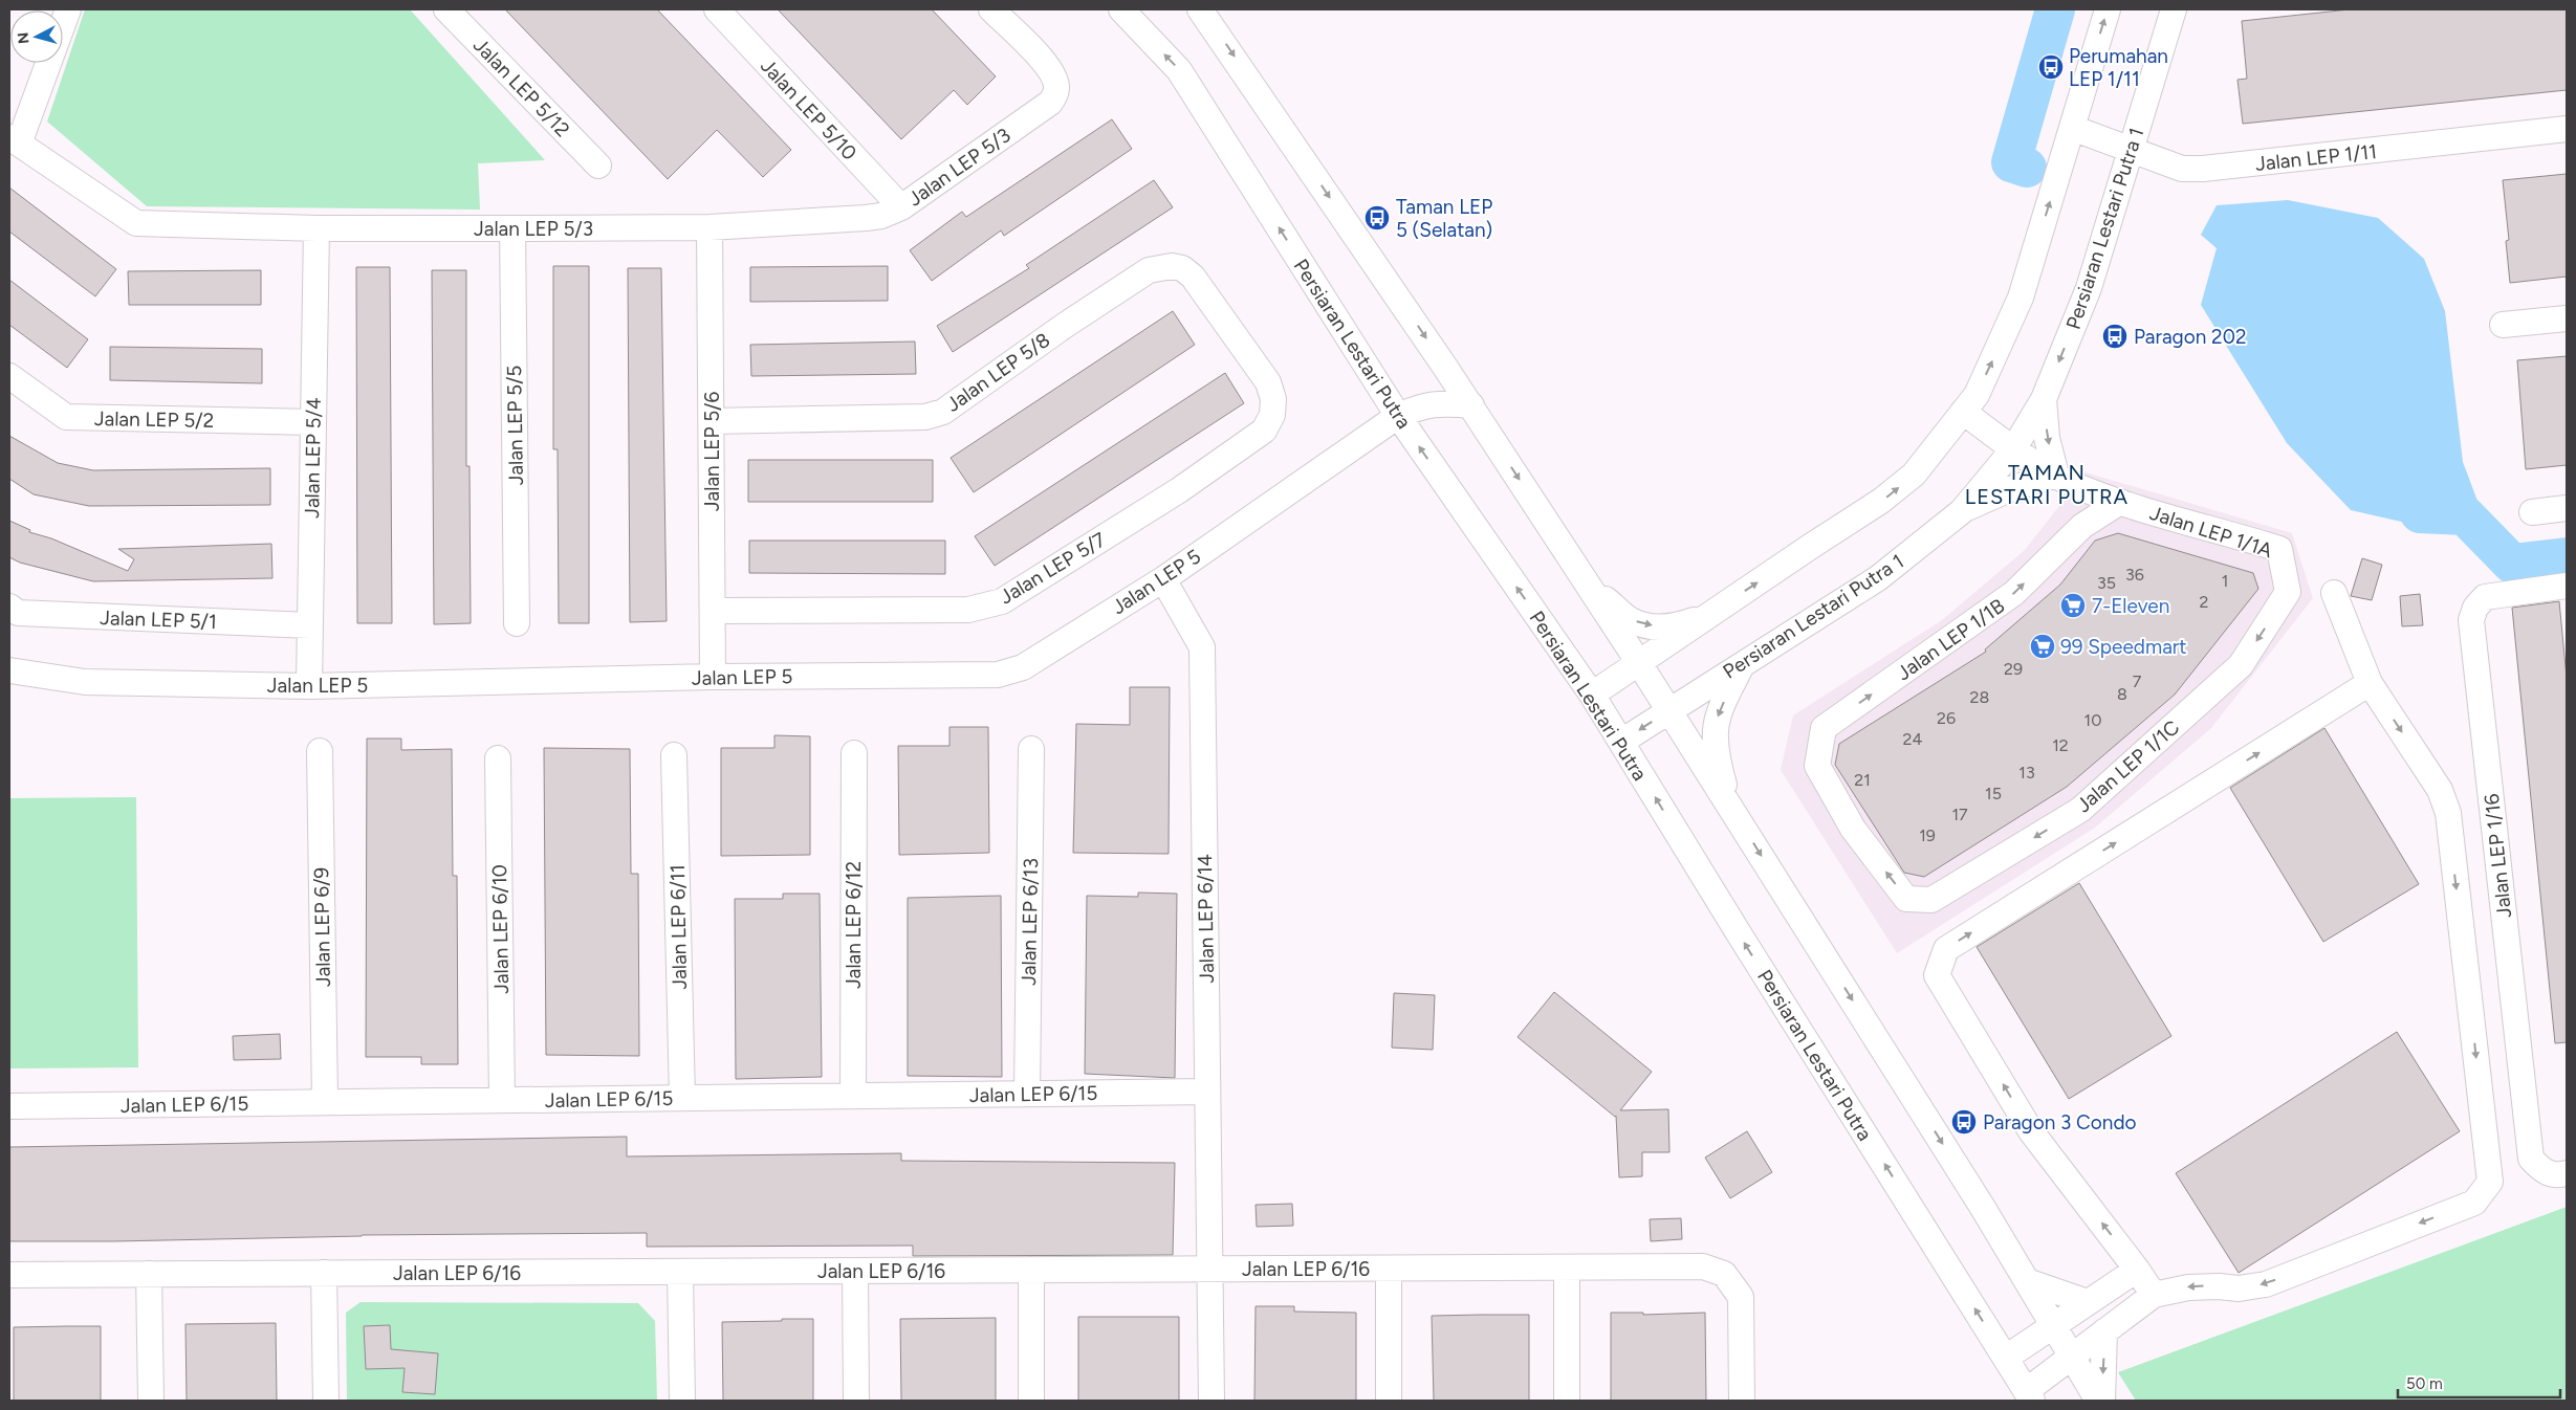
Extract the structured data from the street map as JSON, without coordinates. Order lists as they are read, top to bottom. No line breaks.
{"streets":{"street":["Jalan LEP 5/12","Jalan LEP 5/10","Jalan LEP 1/11","Jalan LEP 5/3","Persiaran Lestari Putra 1","Persiaran Lestari Putra","Jalan LEP 5/8","Jalan LEP 5/2","Jalan LEP 5/5","Jalan LEP 5/6","Jalan LEP 5/4","Jalan LEP 1/1A","Jalan LEP 5/7","Jalan LEP 5","Jalan LEP 5/1","Jalan LEP 1/1B","Jalan LEP 1/1C","Jalan LEP 1/16","Jalan LEP 6/14","Jalan LEP 6/13","Jalan LEP 6/12","Jalan LEP 6/9","Jalan LEP 6/11","Jalan LEP 6/10","Jalan LEP 6/15","Jalan LEP 6/16"]},"crossings":[["Jalan LEP 5/10","Jalan LEP 5/3"],["Jalan LEP 1/11","Persiaran Lestari Putra 1"],["Jalan LEP 5/3","Jalan LEP 5/5"],["Jalan LEP 5/3","Jalan LEP 5/6"],["Jalan LEP 5/3","Jalan LEP 5/4"],["Persiaran Lestari Putra 1","Persiaran Lestari Putra"],["Persiaran Lestari Putra 1","Jalan LEP 1/1B"],["Persiaran Lestari Putra","Jalan LEP 5"],["Jalan LEP 5/8","Jalan LEP 5/6"],["Jalan LEP 5/8","Jalan LEP 5/7"],["Jalan LEP 5/2","Jalan LEP 5/4"],["Jalan LEP 5/6","Jalan LEP 5/7"],["Jalan LEP 5/6","Jalan LEP 5"],["Jalan LEP 5/4","Jalan LEP 5"],["Jalan LEP 5/4","Jalan LEP 5/1"],["Jalan LEP 1/1A","Jalan LEP 1/1B"],["Jalan LEP 1/1A","Jalan LEP 1/1C"],["Jalan LEP 5","Jalan LEP 6/14"],["Jalan LEP 1/1B","Jalan LEP 1/1C"],["Jalan LEP 6/14","Jalan LEP 6/15"],["Jalan LEP 6/14","Jalan LEP 6/16"],["Jalan LEP 6/13","Jalan LEP 6/15"],["Jalan LEP 6/12","Jalan LEP 6/15"],["Jalan LEP 6/9","Jalan LEP 6/15"],["Jalan LEP 6/11","Jalan LEP 6/15"],["Jalan LEP 6/10","Jalan LEP 6/15"]],"one_way":["Jalan LEP 1/1C"],"districts":["TAMAN LESTARI PUTRA"],"places":{"bus stop":["Perumahan LEP 1/11","Taman LEP 5 (Selatan)","Paragon 202","Paragon 3 Condo"],"supermarket":["7-Eleven","99 Speedmart"]},"house_numbers":["36","1","35","2","29","7","8","28","26","10","24","12","13","21","15","17","19"],"scale_bar":"50 m","north":"left"}
